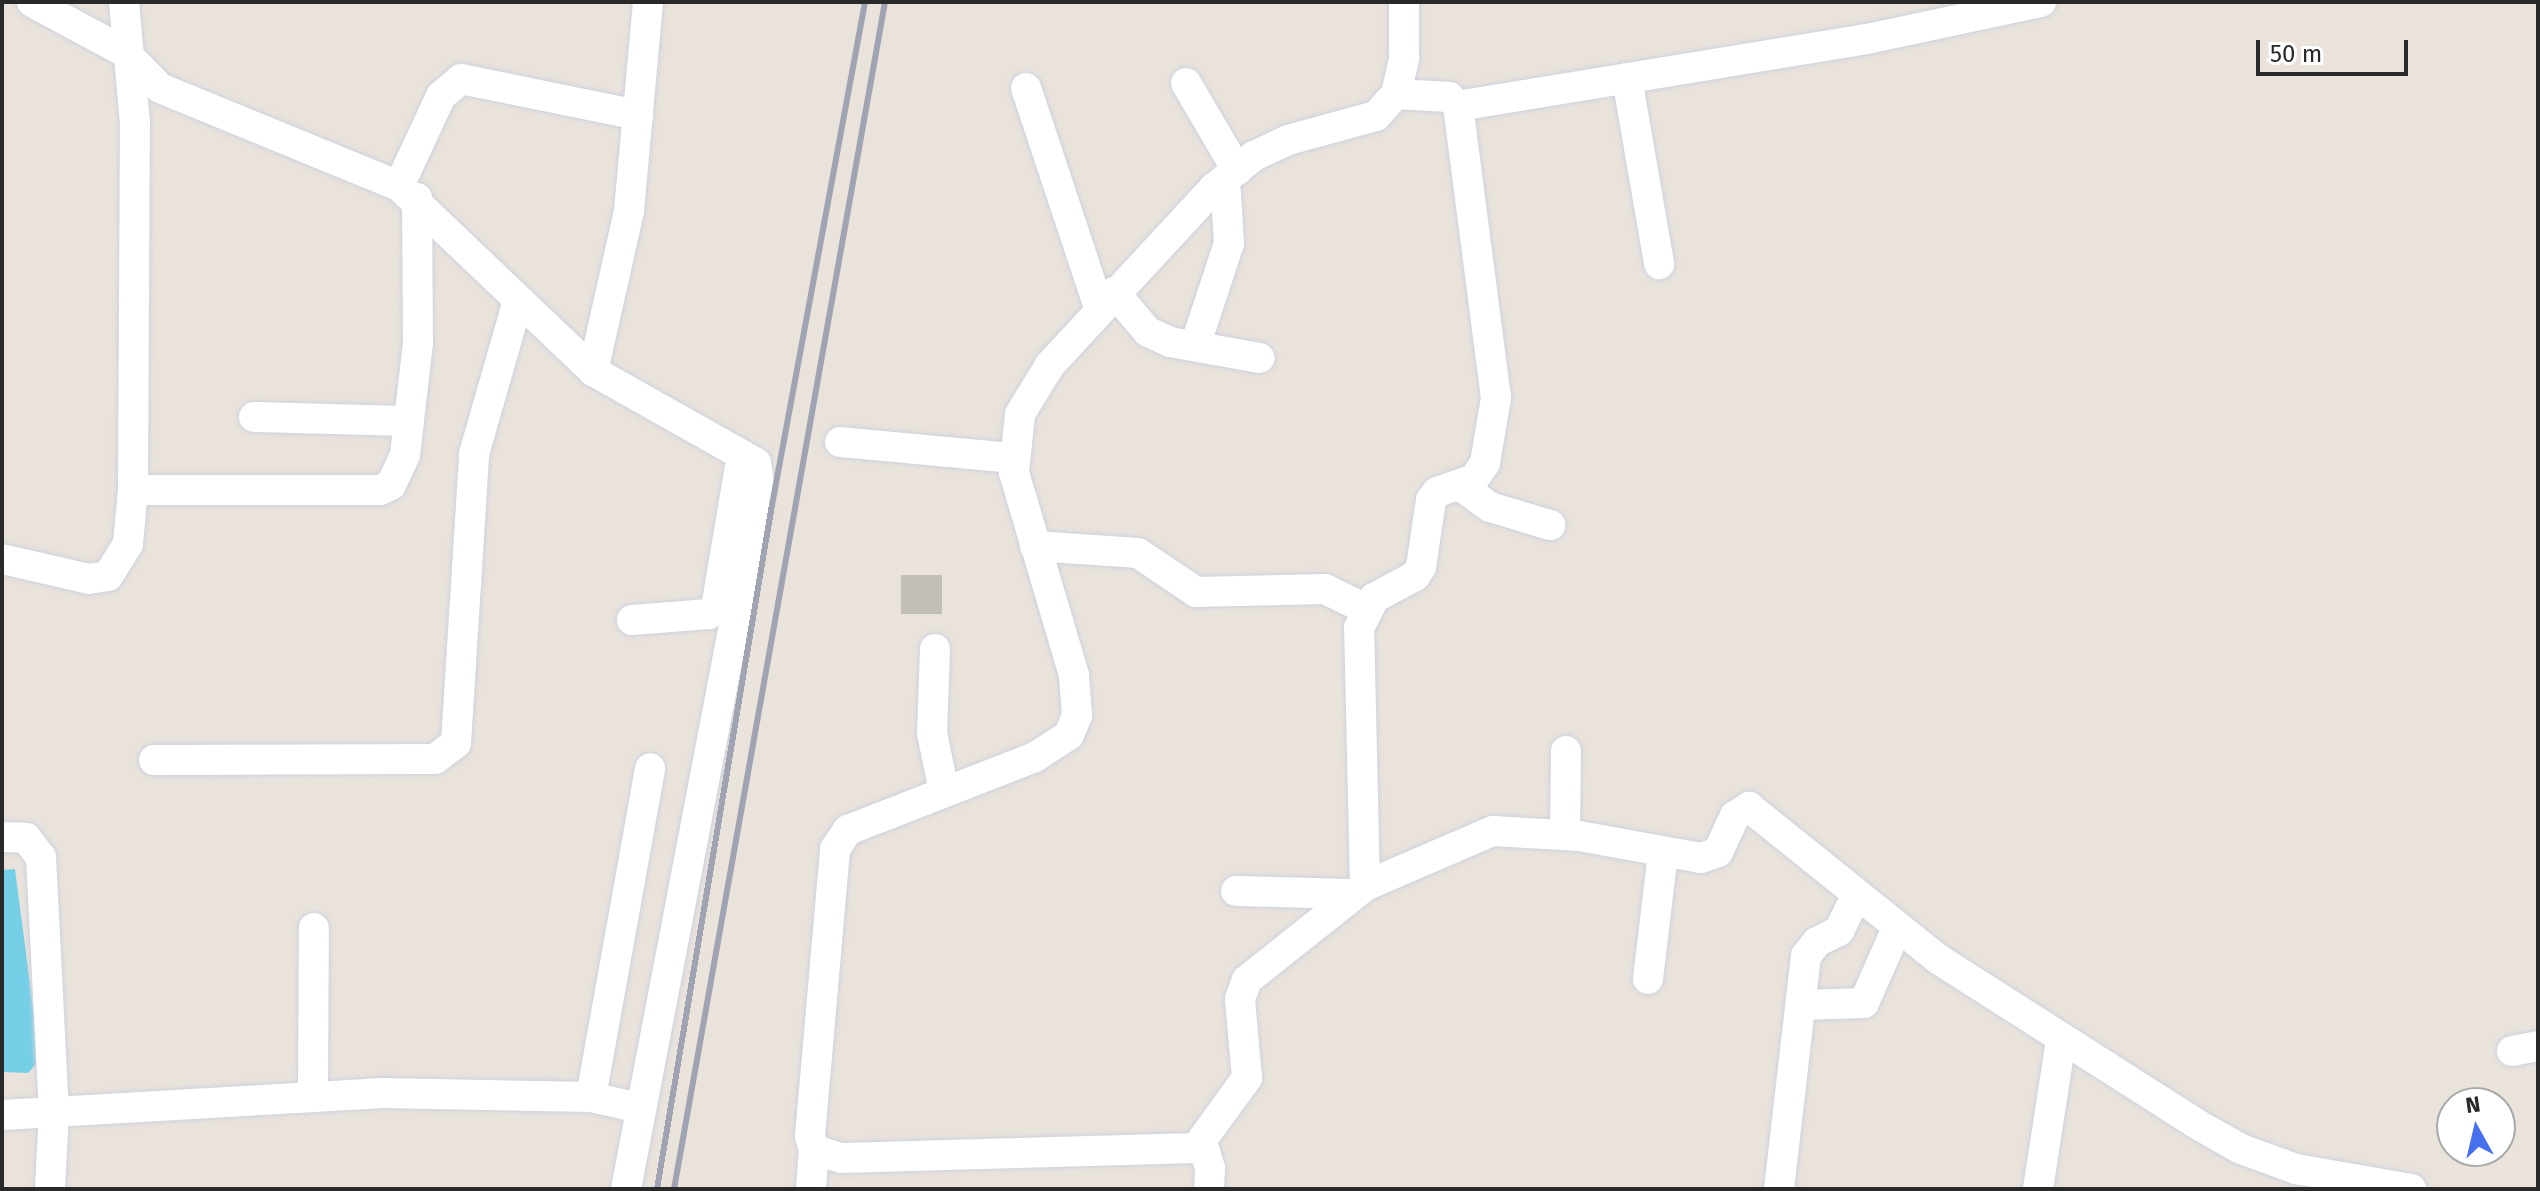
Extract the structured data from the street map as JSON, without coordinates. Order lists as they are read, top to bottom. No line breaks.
{"scale_bar":"50 m","north":"top"}
